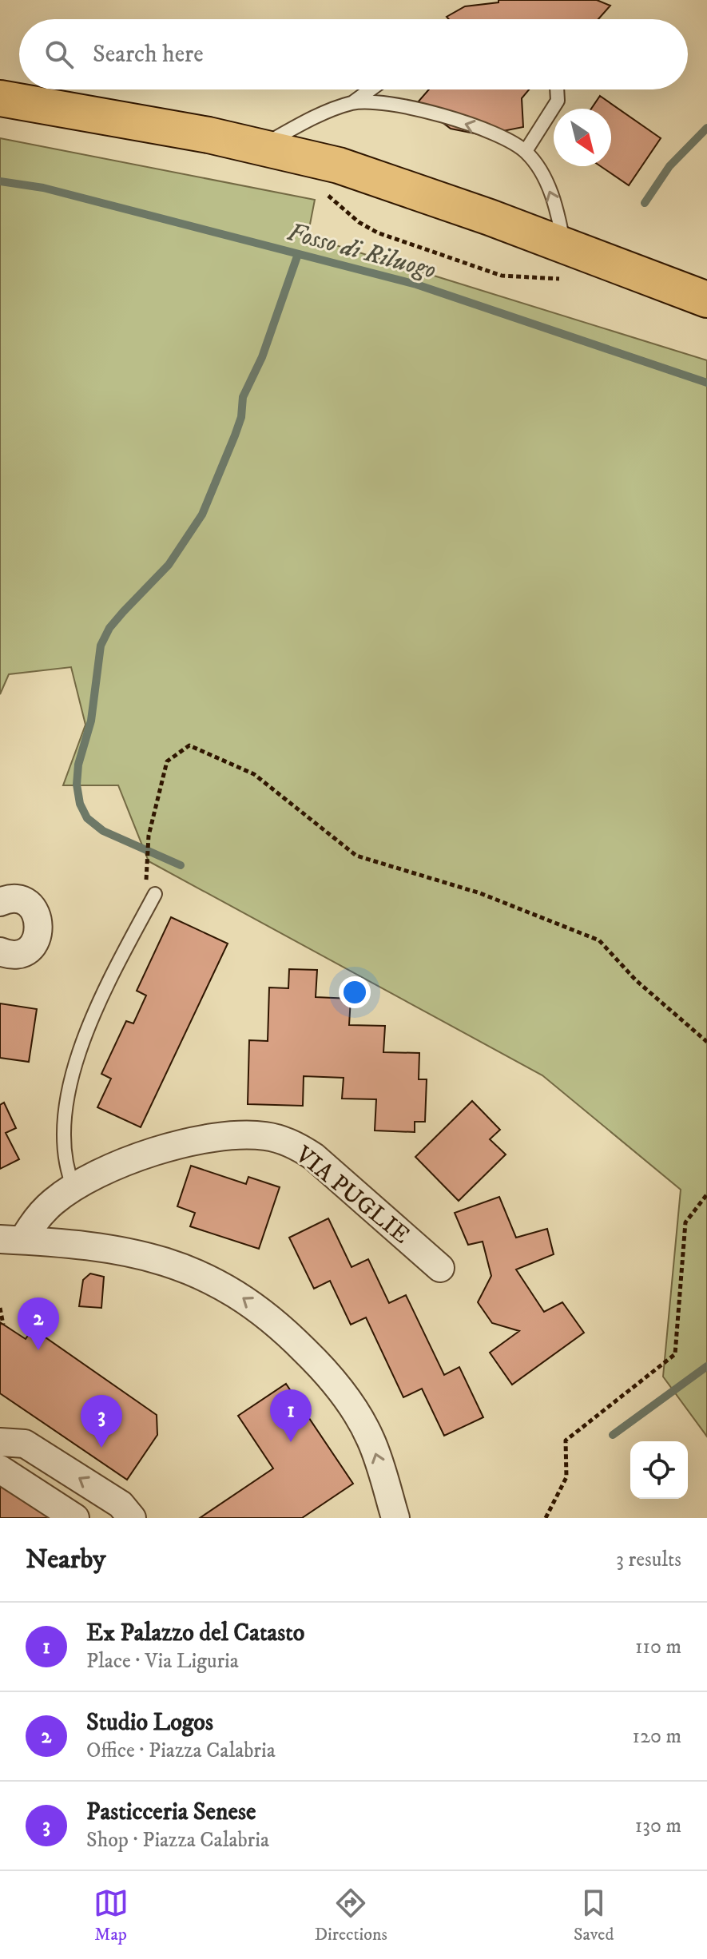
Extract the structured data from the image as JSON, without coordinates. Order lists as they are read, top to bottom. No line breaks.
{"streets":{"street":["VIA PUGLIE"]},"water":["Fosso di Riluogo"],"north":"bottom right","page":{"search":"Search here","pins":["2","1","3"],"heading":["Nearby","3 results"],"list":[{"mark":"1","name":"Ex Palazzo del Catasto","note":"Place · Via Liguria","value":"110 m"},{"mark":"2","name":"Studio Logos","note":"Office · Piazza Calabria","value":"120 m"},{"mark":"3","name":"Pasticceria Senese","note":"Shop · Piazza Calabria","value":"130 m"}],"nav":["Map","Directions","Saved"]}}
